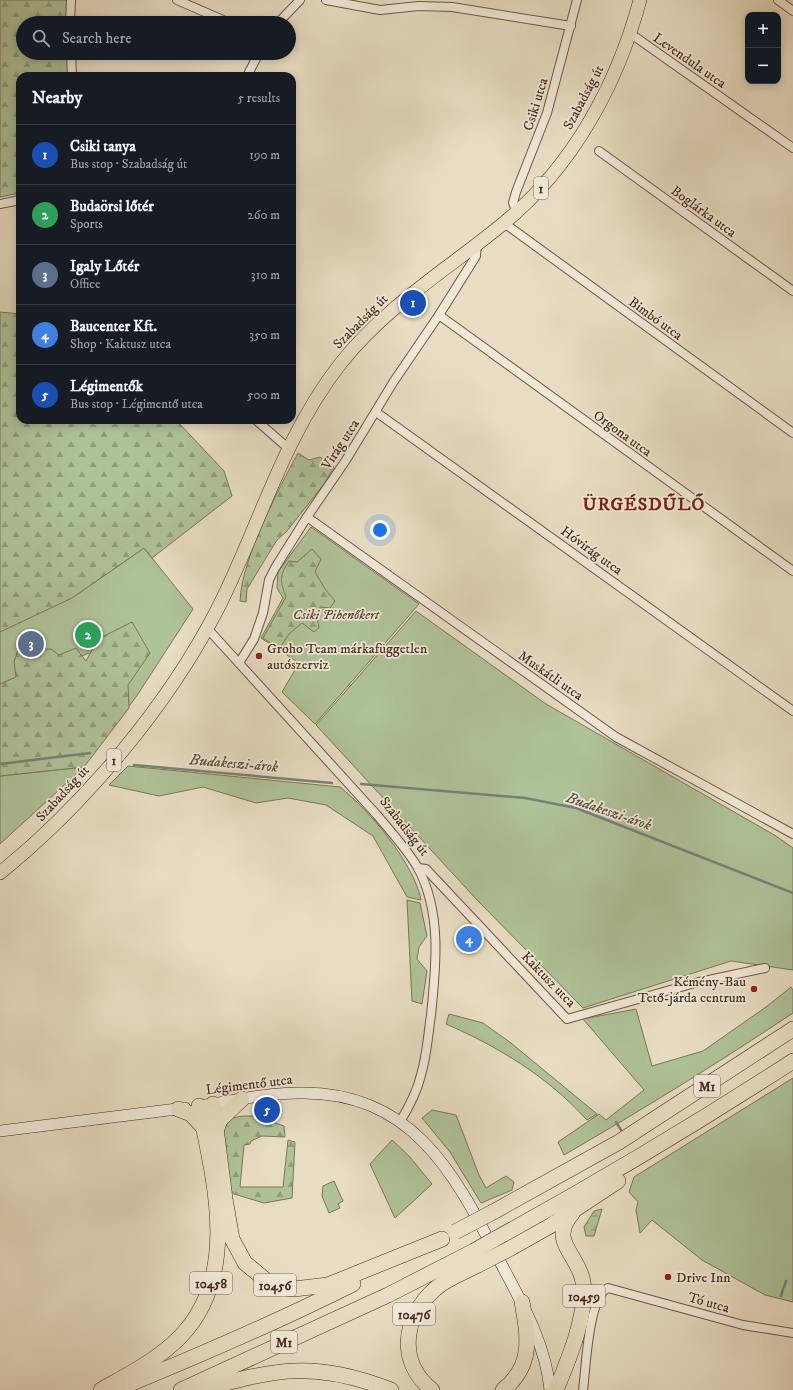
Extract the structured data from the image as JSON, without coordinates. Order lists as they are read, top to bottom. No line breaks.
{"streets":{"highway":["M1","10458","10456","10459","10476"],"main road":["Szabadság út","1","Légimentő utca"],"street":["Levendula utca","Csiki utca","Boglárka utca","Bimbó utca","Orgona utca","Virág utca","Hóvirág utca","Muskátli utca","Kaktusz utca","Tó utca"]},"crossings":[["Levendula utca","Szabadság út"],["Szabadság út","Csiki utca"],["Szabadság út","Bimbó utca"],["Szabadság út","Virág utca"],["Szabadság út","Kaktusz utca"],["Szabadság út","Légimentő utca"],["Orgona utca","Virág utca"],["Virág utca","Hóvirág utca"],["Virág utca","Muskátli utca"],["Légimentő utca","10456"],["Légimentő utca","10459"],["M1","10456"],["M1","10476"],["10458","10456"],["10459","10476"]],"districts":["ÜRGÉSDŰLŐ"],"water":["Budakeszi-árok"],"parks":["Csiki Pihenőkert"],"places":["Groho Team márkafüggetlen autószerviz","Kémény-Bau Tető-járda centrum","Drive Inn"],"page":{"map_buttons":["+","−"],"search":"Search here","heading":["Nearby","5 results"],"list":[{"mark":"1","name":"Csiki tanya","note":"Bus stop · Szabadság út","value":"190 m"},{"mark":"2","name":"Budaörsi lőtér","note":"Sports","value":"260 m"},{"mark":"3","name":"Igaly Lőtér","note":"Office","value":"310 m"},{"mark":"4","name":"Baucenter Kft.","note":"Shop · Kaktusz utca","value":"350 m"},{"mark":"5","name":"Légimentők","note":"Bus stop · Légimentő utca","value":"500 m"}],"pins":["1","2","3","4","5"]}}
